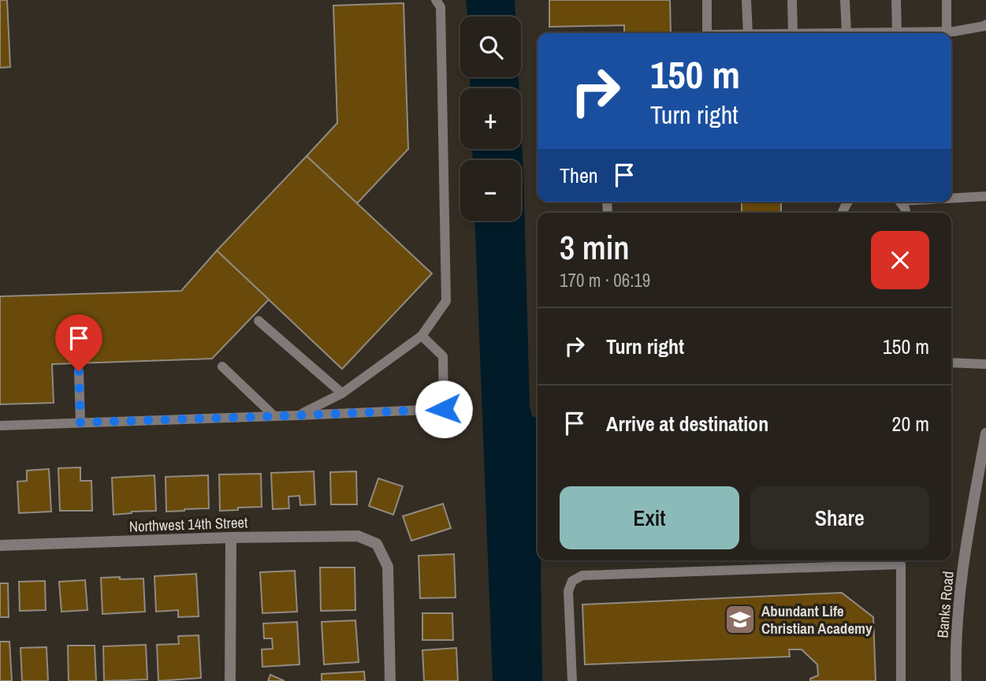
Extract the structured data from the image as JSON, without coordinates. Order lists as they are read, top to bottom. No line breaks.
{"streets":{"street":["Northwest 14th Street","Banks Road"]},"places":{"school or university":["Abundant Life Christian Academy"]},"page":{"map_buttons":["+","−"],"turn":["150 m","Turn right"],"then":"Then","heading":["3 min","170 m · 06:19"],"list":[{"name":"Turn right","value":"150 m"},{"name":"Arrive at destination","value":"20 m"}],"buttons":["Exit","Share"]}}
